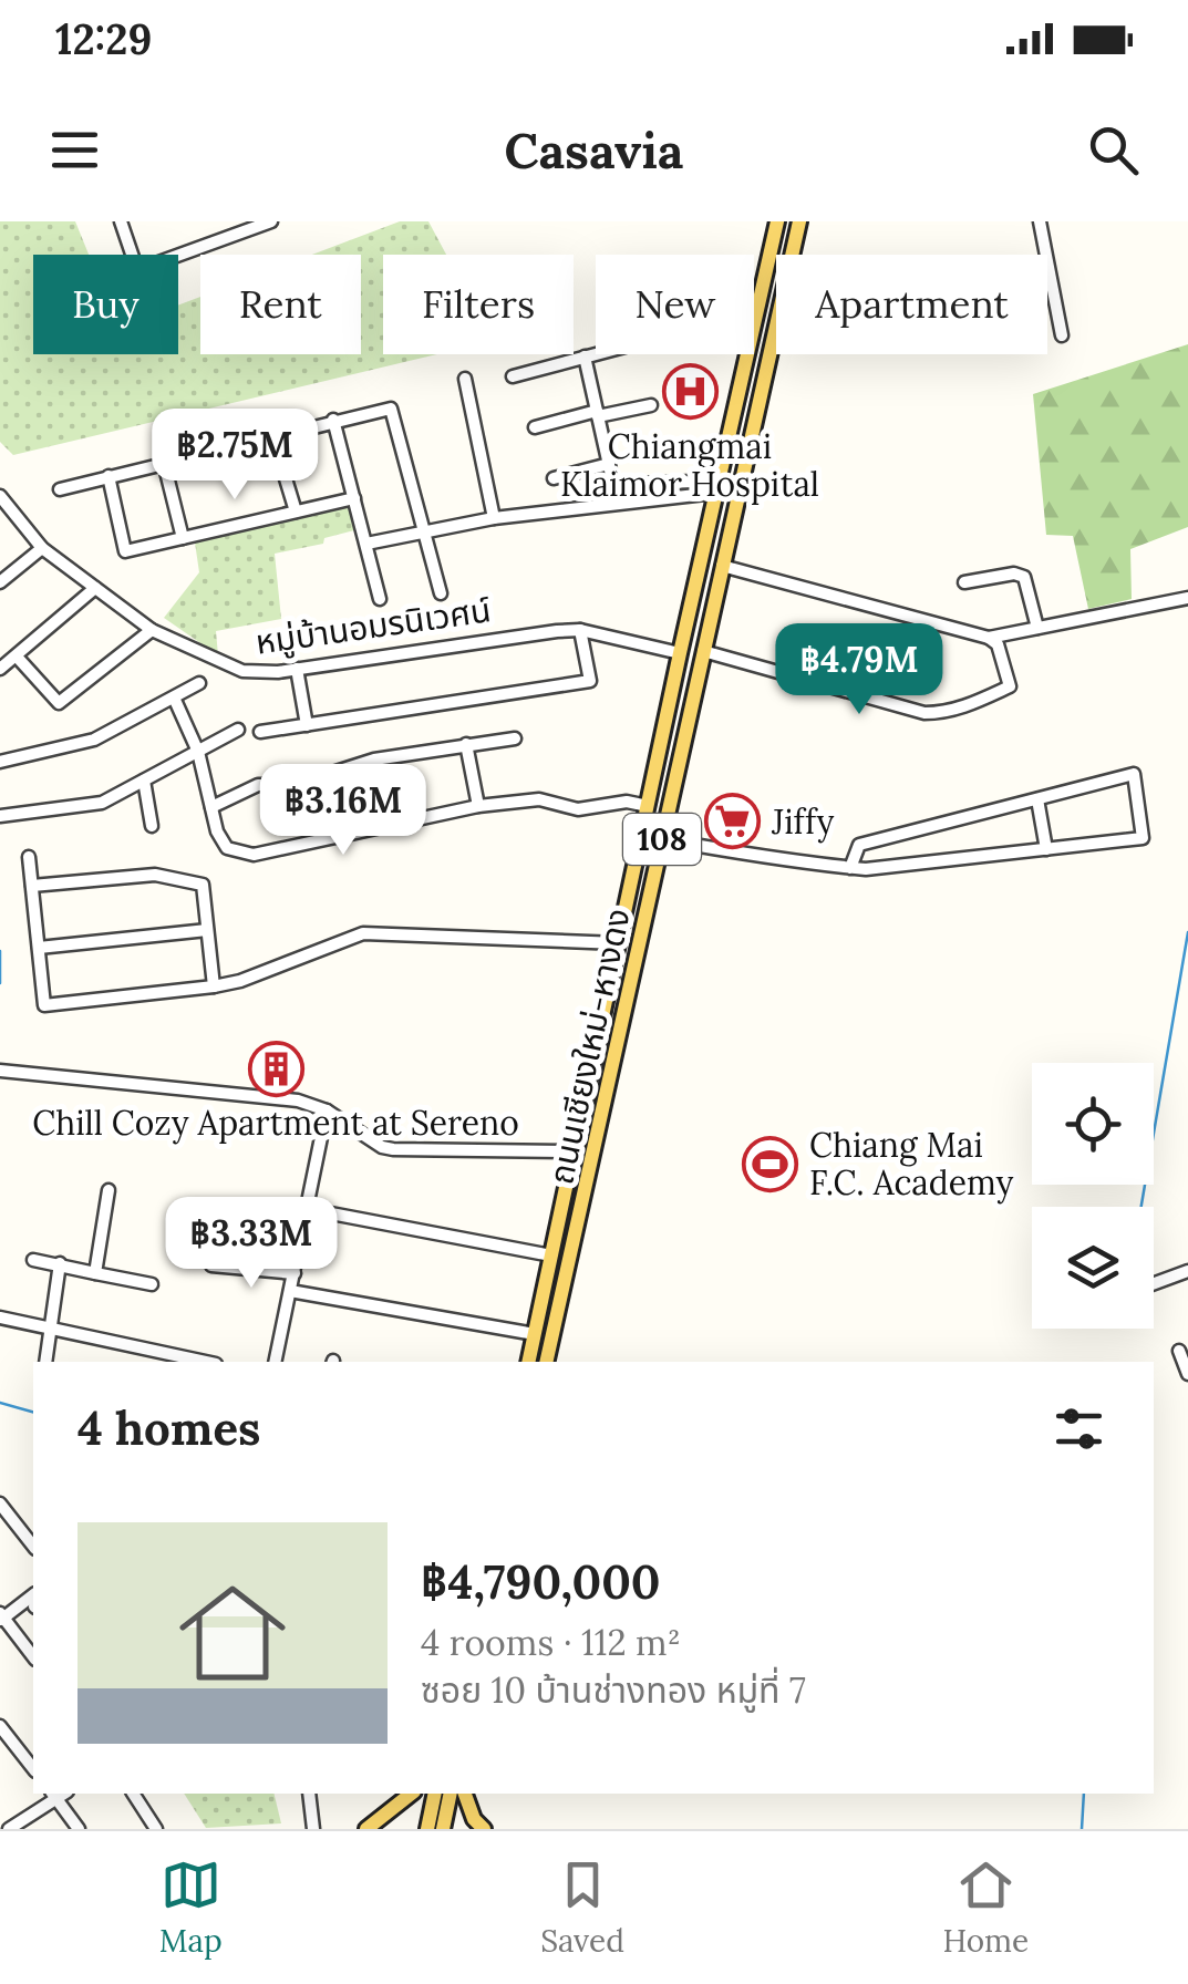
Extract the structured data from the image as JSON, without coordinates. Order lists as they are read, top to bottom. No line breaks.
{"streets":{"main road":["108","ถนนเชียงใหม่-หางดง"],"street":["หมู่บ้านอมรนิเวศน์"]},"crossings":[["หมู่บ้านอมรนิเวศน์","ถนนเชียงใหม่-หางดง"]],"places":{"hospital":["Chiangmai Klaimor Hospital"],"supermarket":["Jiffy"],"building":["Chill Cozy Apartment at Sereno"],"sports":["Chiang Mai F.C. Academy"]},"page":{"status":"12:29","header":"Casavia","chip":["Buy","Rent","Filters","New","Apartment"],"price":["฿2.75M","฿4.79M","฿3.16M","฿3.33M"],"heading":"4 homes","list":[{"name":"฿4,790,000","note":"4 rooms · 112 m² · ซอย 10 บ้านช่างทอง หมู่ที่ 7"}],"tabs":["Map","Saved","Home"]}}
